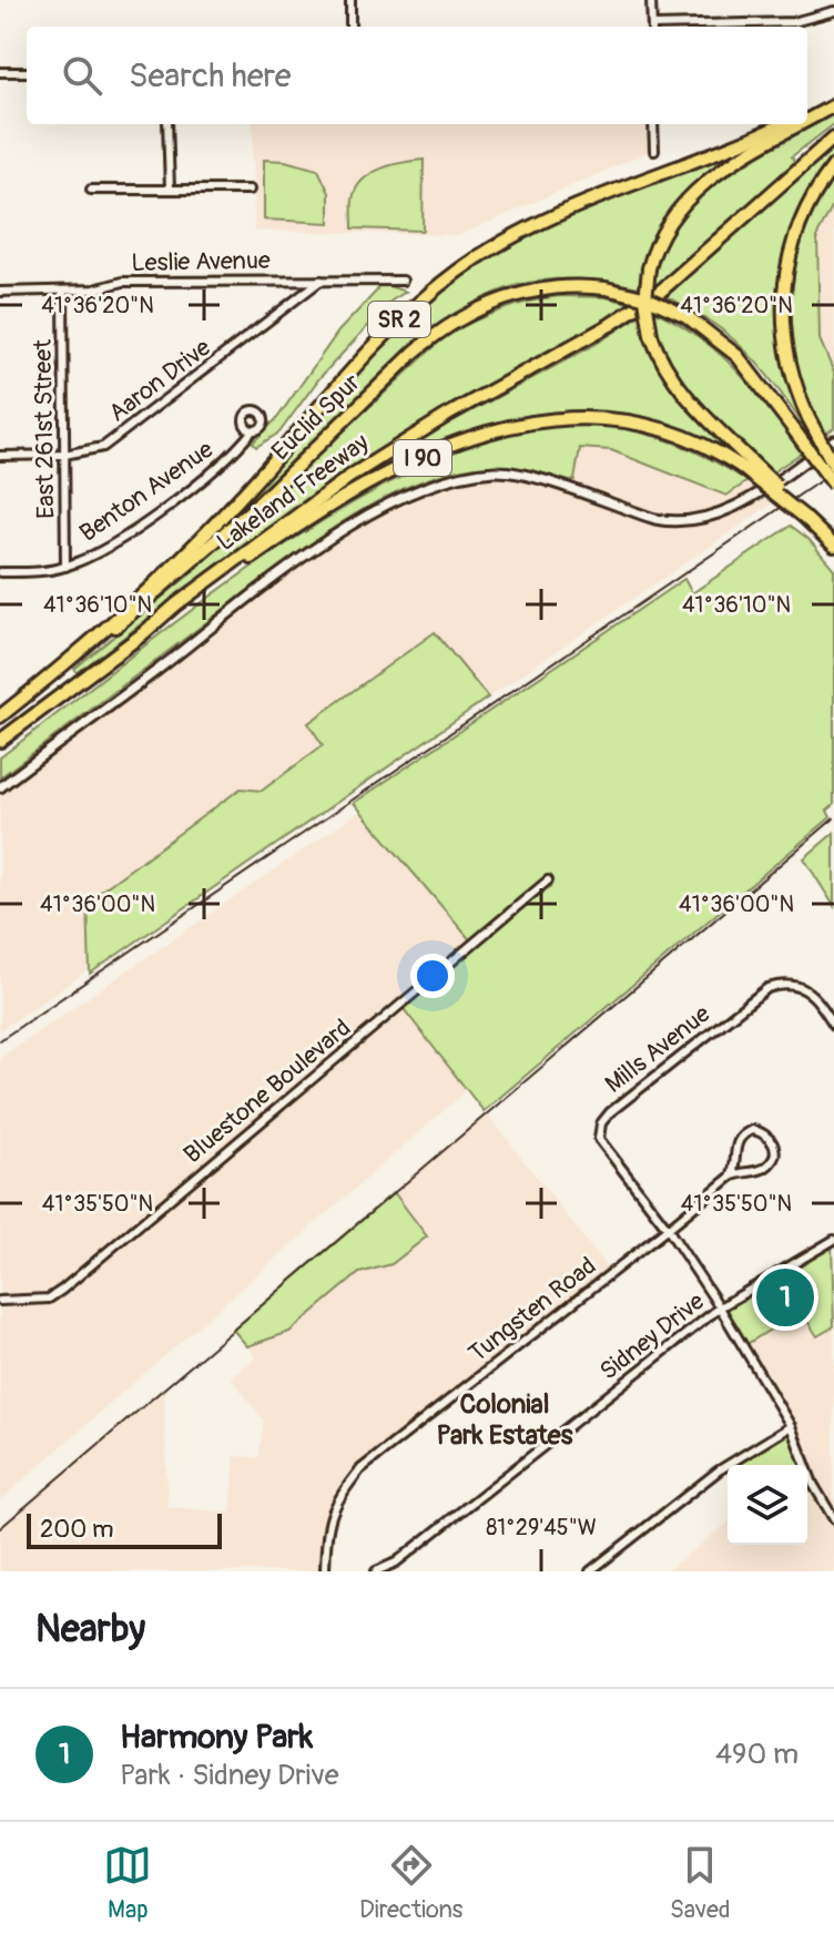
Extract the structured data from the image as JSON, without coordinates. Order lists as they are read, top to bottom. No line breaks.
{"streets":{"highway":["SR 2","Euclid Spur","I 90","Lakeland Freeway"],"street":["Leslie Avenue","Aaron Drive","East 261st Street","Benton Avenue","Mills Avenue","Bluestone Boulevard","Tungsten Road","Sidney Drive"]},"crossings":[["Leslie Avenue","Aaron Drive"],["Leslie Avenue","East 261st Street"],["Aaron Drive","East 261st Street"],["Euclid Spur","Lakeland Freeway"],["East 261st Street","Benton Avenue"],["I 90","Lakeland Freeway"],["Mills Avenue","Tungsten Road"]],"districts":["Colonial Park Estates"],"scale_bar":"200 m","page":{"search":"Search here","pins":"1","scale":"200 m","heading":"Nearby","list":[{"mark":"1","name":"Harmony Park","note":"Park · Sidney Drive","value":"490 m"}],"nav":["Map","Directions","Saved"]},"coordinates":["41°36'20\"N","41°36'10\"N","41°36'00\"N","41°35'50\"N","81°29'45\"W"]}
